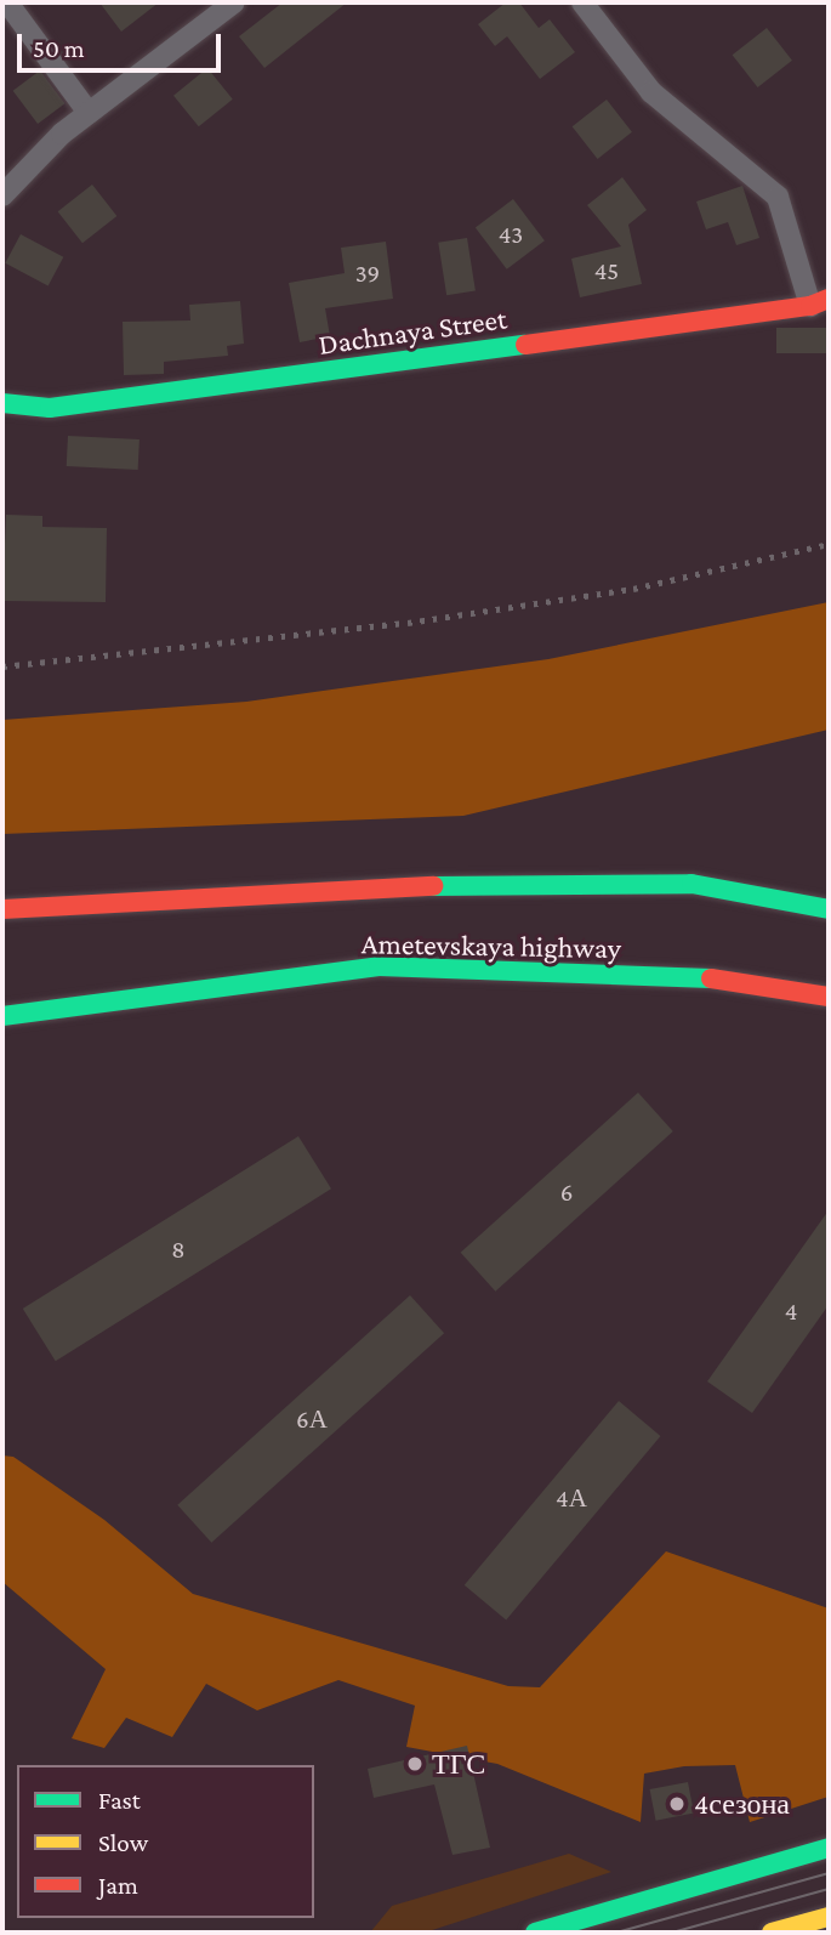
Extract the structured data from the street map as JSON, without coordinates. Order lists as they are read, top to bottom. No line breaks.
{"streets":{"main road":["Dachnaya Street","Ametevskaya highway"]},"places":["ТГС","4сезона"],"house_numbers":["43","45","39","6","8","4","6А","4А"],"legend":["Fast","Slow","Jam"],"scale_bar":"50 m"}
